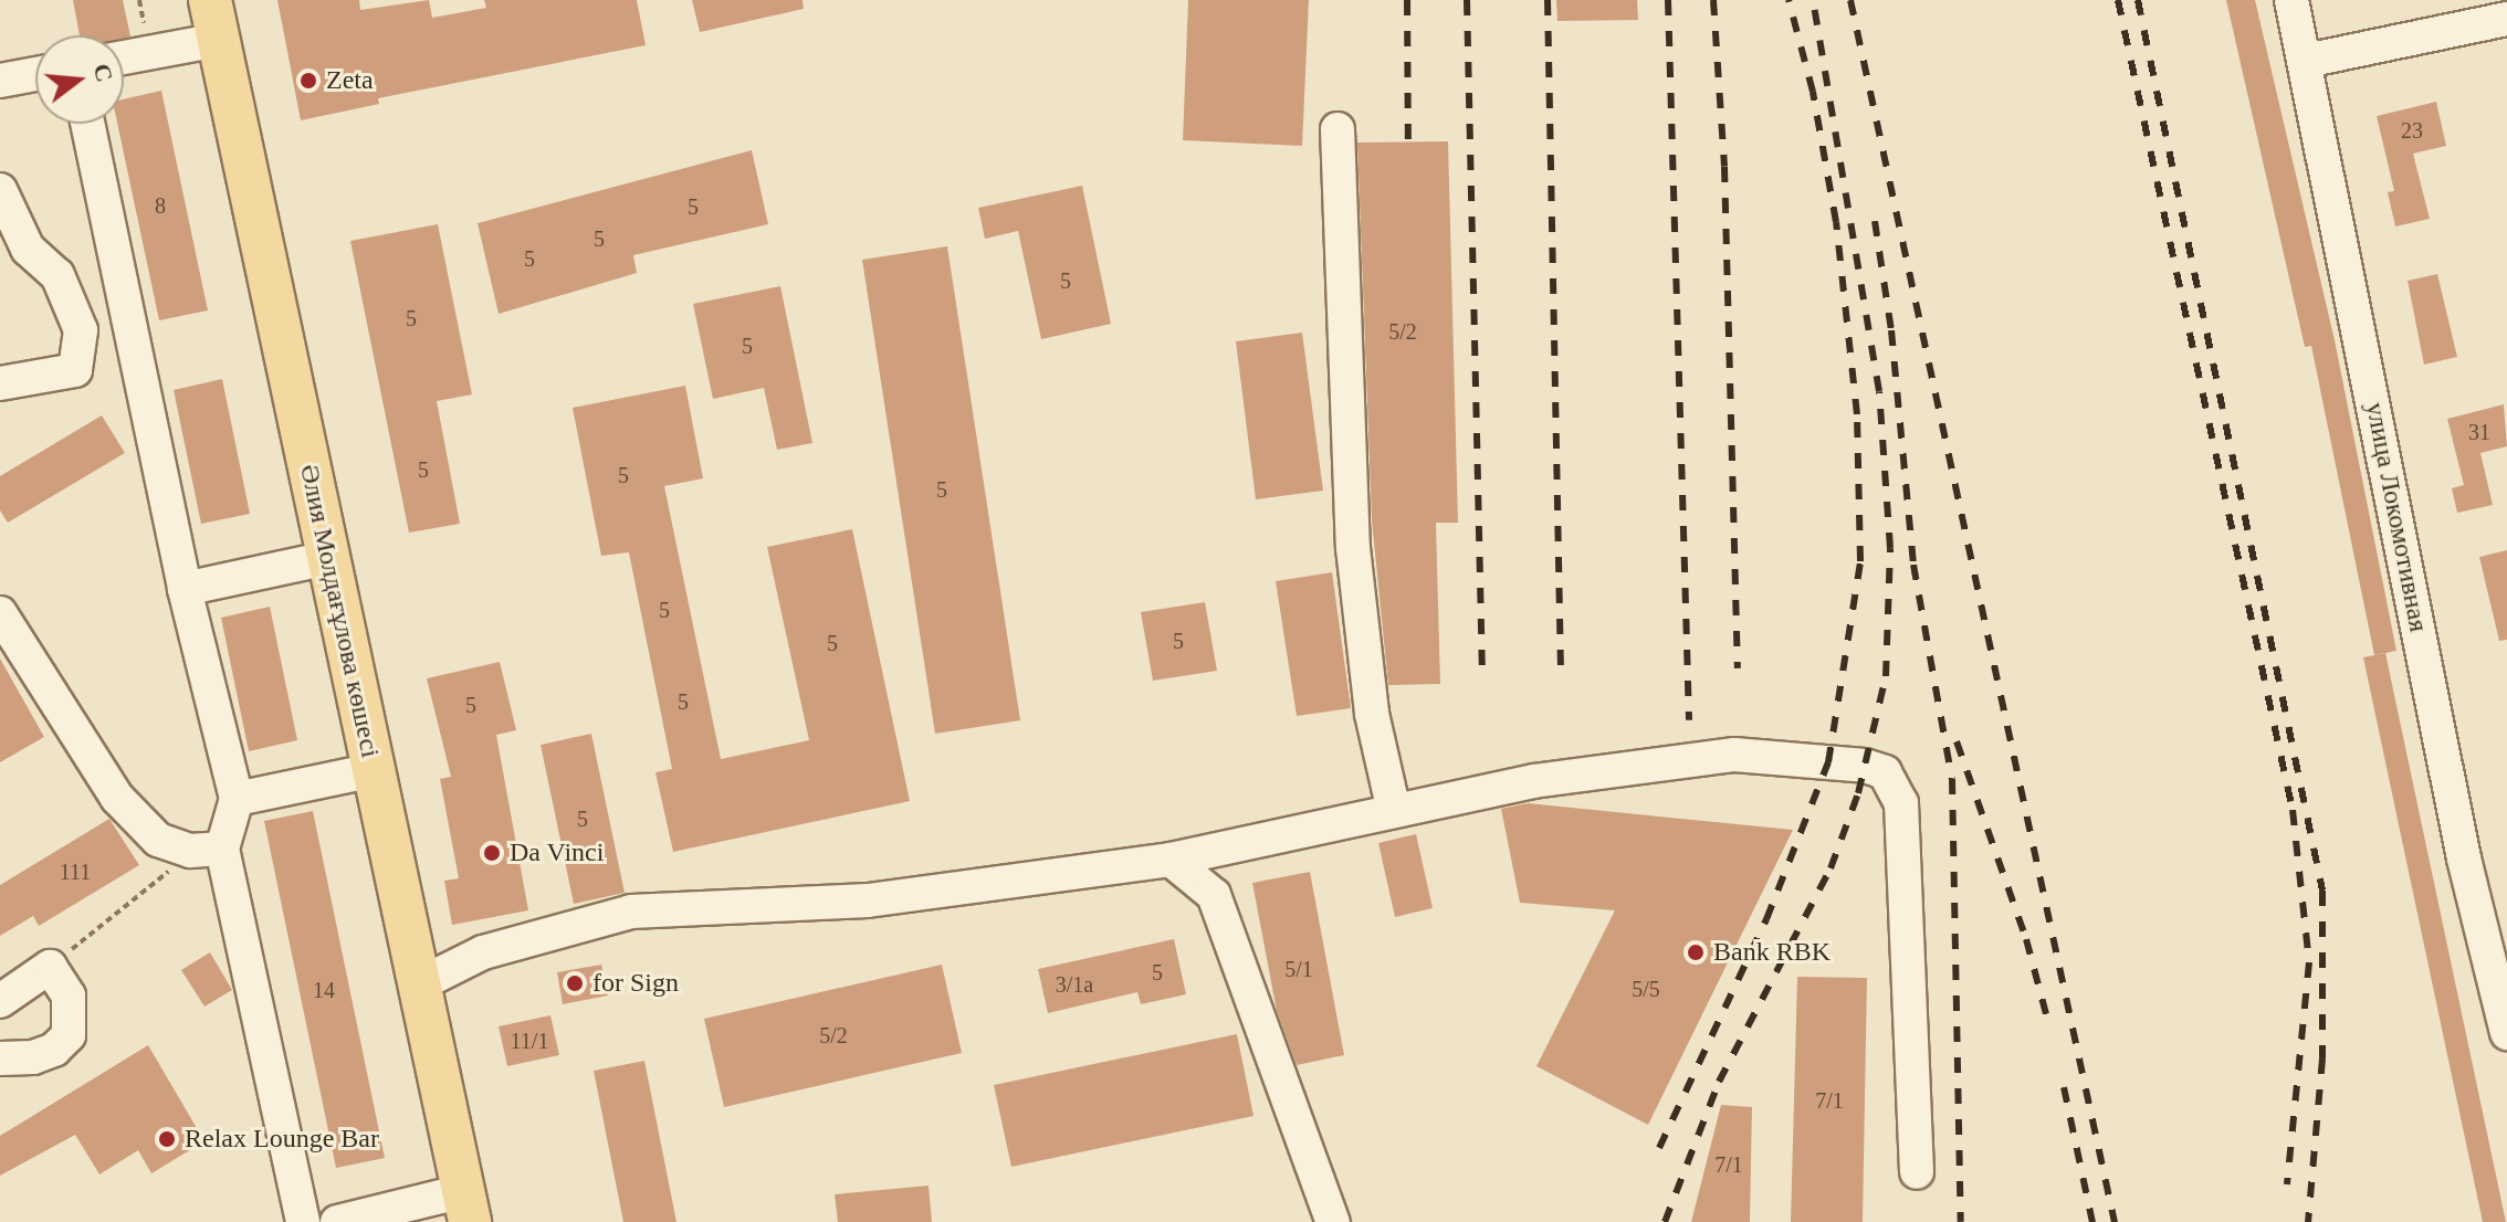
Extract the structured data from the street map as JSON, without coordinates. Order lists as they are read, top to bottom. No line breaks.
{"streets":{"main road":["Әлия Молдағұлова көшесі"],"street":["улица Локомотивная"]},"places":["Zeta","Da Vinci","Bank RBK","for Sign","Relax Lounge Bar"],"house_numbers":["23","8","5","5","5","5","5","5/2","5","31","5","5","5","5","5","5","5","5","5","111","5/1","5","3/1а","5/5","14","5/2","11/1","7/1","7/1"],"north":"right"}
